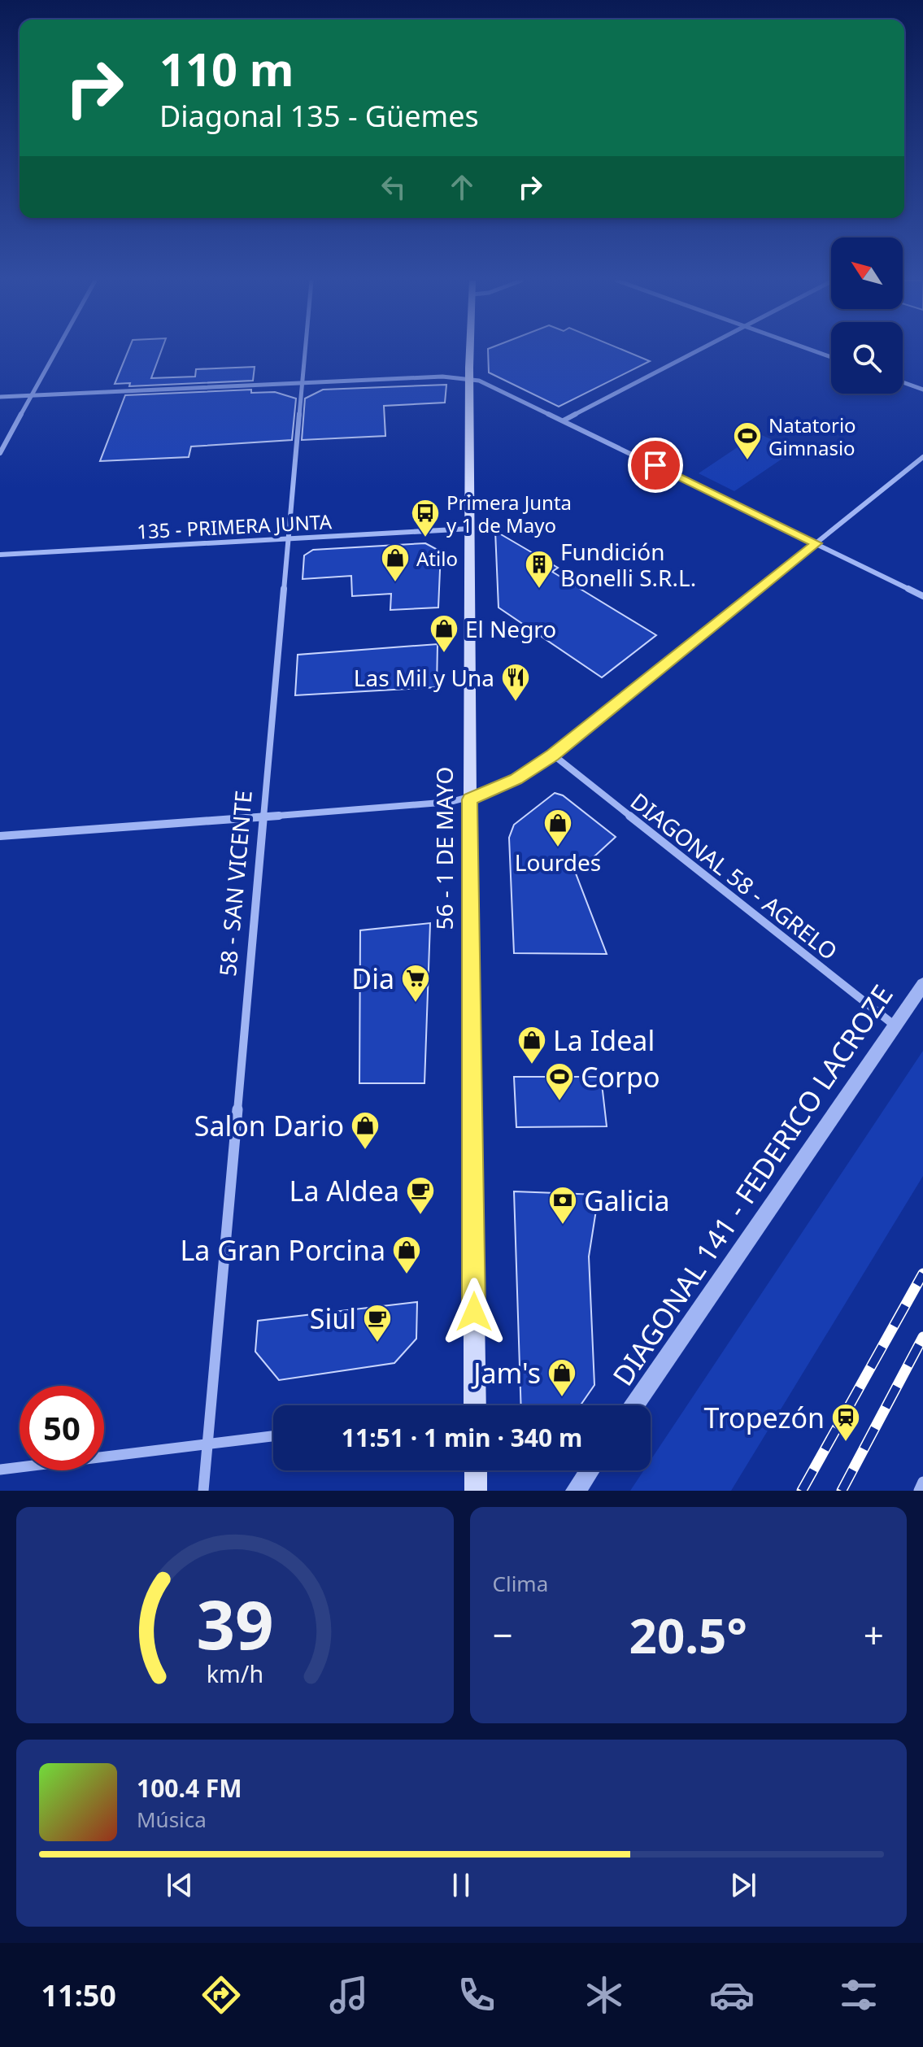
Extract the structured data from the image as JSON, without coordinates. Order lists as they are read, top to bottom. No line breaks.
{"streets":{"main road":["56 - 1 DE MAYO"],"street":["135 - PRIMERA JUNTA","DIAGONAL 58 - AGRELO","58 - SAN VICENTE","DIAGONAL 141 - FEDERICO LACROZE"]},"crossings":[["135 - PRIMERA JUNTA","56 - 1 DE MAYO"],["135 - PRIMERA JUNTA","58 - SAN VICENTE"],["DIAGONAL 58 - AGRELO","DIAGONAL 141 - FEDERICO LACROZE"]],"places":{"sports":["Natatorio Gimnasio","Corpo"],"bus stop":["Primera Junta y 1 de Mayo"],"shop":["Atilo","El Negro","Lourdes","La Ideal","Salon Dario","La Gran Porcina","Jam's"],"building":["Fundición Bonelli S.R.L."],"restaurant":["Las Mil y Una"],"supermarket":["Dia"],"cafe":["La Aldea","Siul"],"bank":["Galicia"],"station":["Tropezón"]},"north":"top left","page":{"turn":["110 m","Diagonal 135 - Güemes"],"limit":"50","trip":"11:51 · 1 min · 340 m","tile":"Clima","heat":["−","20.5°","+"],"song":["100.4 FM","Música"],"tabs":"11:50","gauge":["39","km/h"]}}
